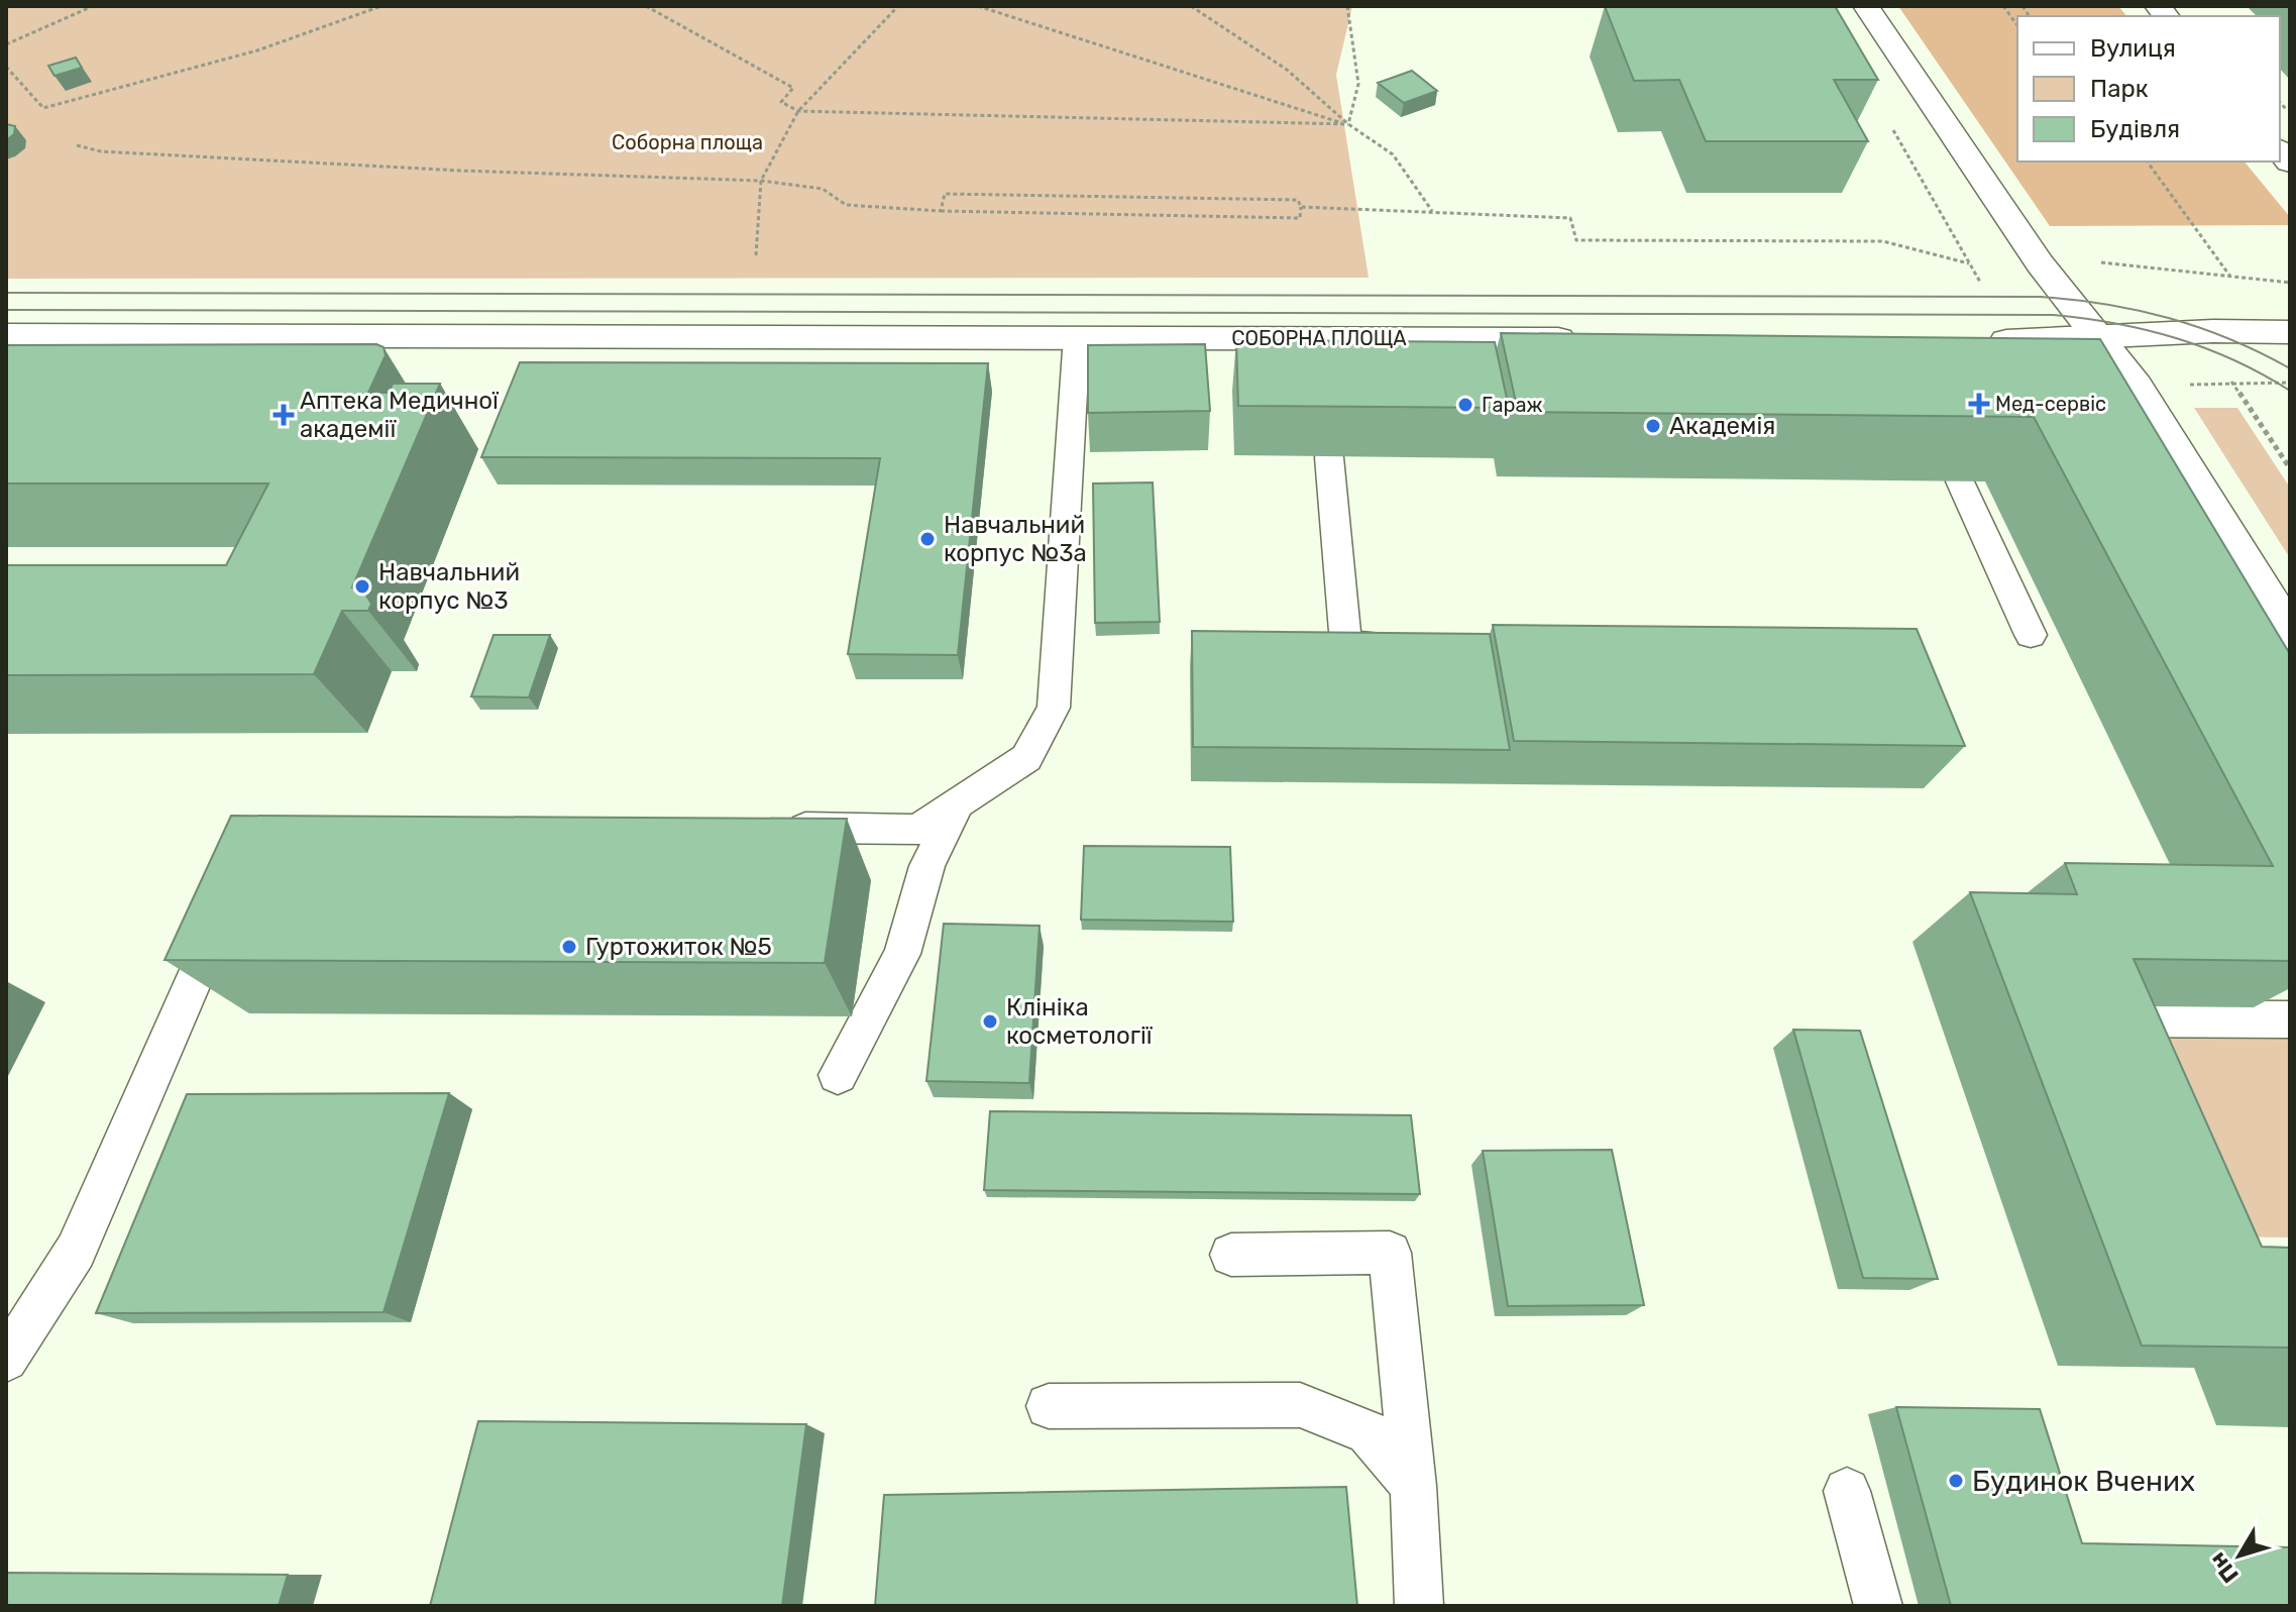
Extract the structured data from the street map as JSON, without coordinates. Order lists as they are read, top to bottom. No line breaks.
{"streets":{"main road":["СОБОРНА ПЛОЩА"]},"parks":["Соборна площа"],"places":{"health":["Мед-сервіс","Аптека Медичної академії"],"other":["Гараж","Академія","Навчальний корпус №3а","Навчальний корпус №3","Гуртожиток №5","Клініка косметології","Будинок Вчених"]},"legend":["Вулиця","Парк","Будівля"],"north":"bottom left"}
